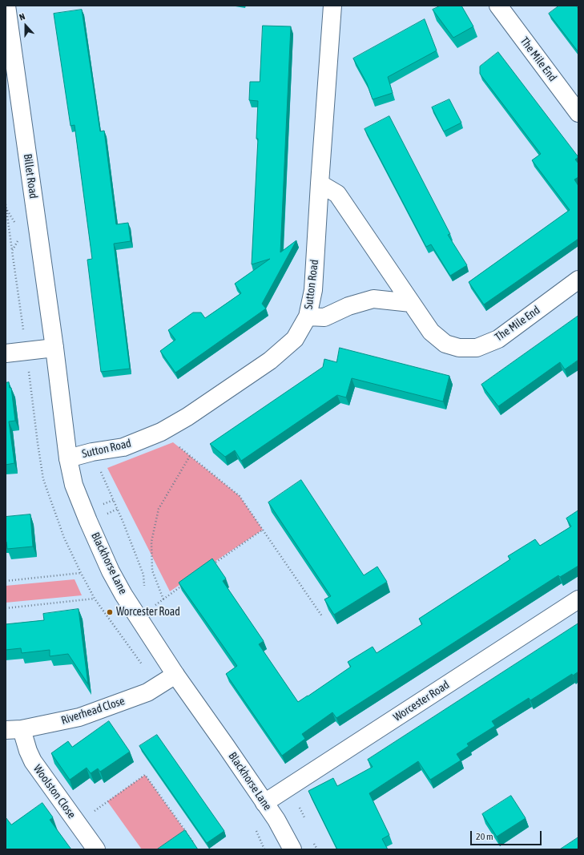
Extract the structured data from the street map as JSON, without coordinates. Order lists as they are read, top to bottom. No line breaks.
{"streets":{"street":["The Mile End","Billet Road","Sutton Road","Blackhorse Lane","Worcester Road","Riverhead Close","Woolston Close"]},"crossings":[["The Mile End","Sutton Road"],["Billet Road","Blackhorse Lane"],["Sutton Road","Blackhorse Lane"],["Blackhorse Lane","Worcester Road"],["Blackhorse Lane","Riverhead Close"],["Riverhead Close","Woolston Close"]],"places":["Worcester Road"],"scale_bar":"20 m","north":"top"}
